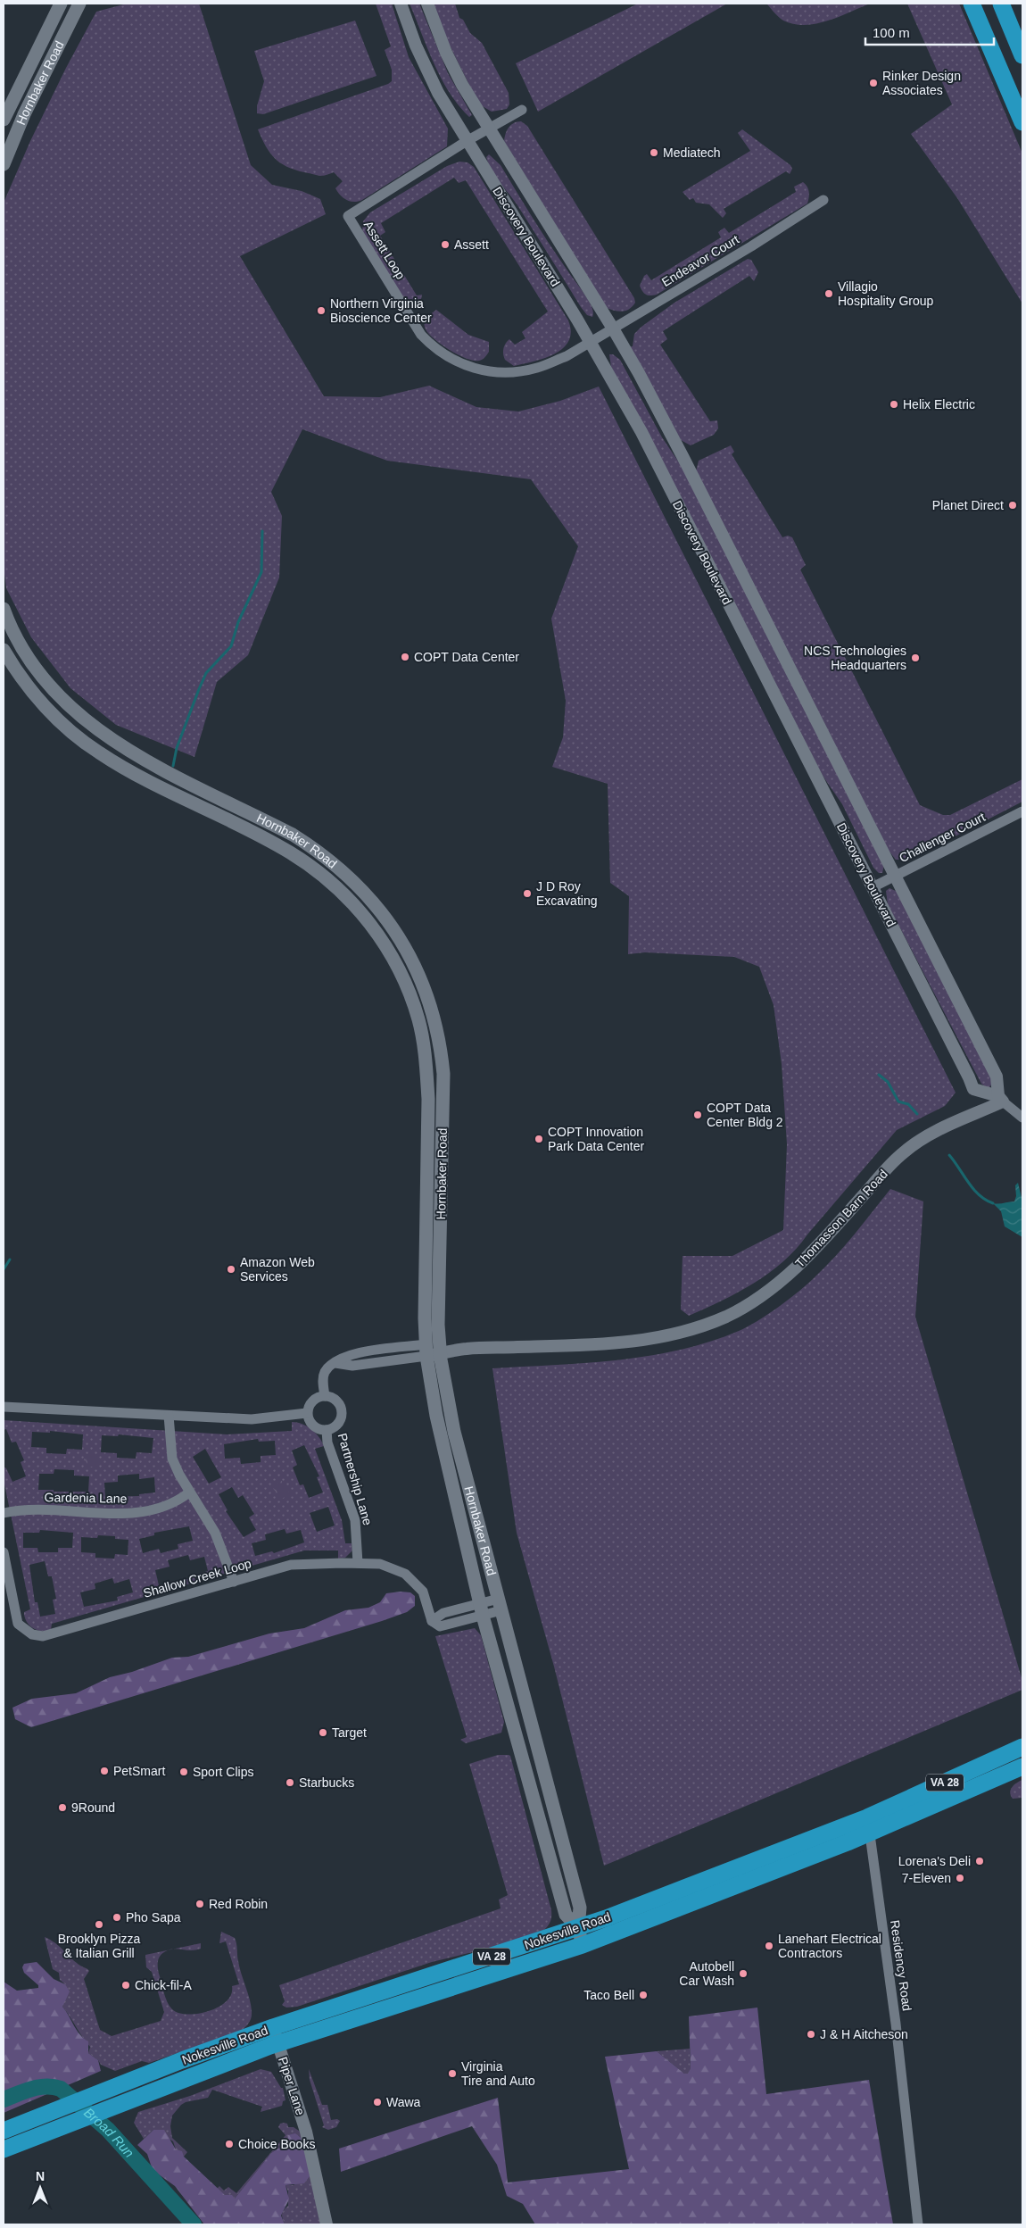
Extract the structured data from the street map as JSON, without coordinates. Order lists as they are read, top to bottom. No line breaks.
{"streets":{"highway":["VA 28","Nokesville Road"],"main road":["Hornbaker Road"],"street":["Discovery Boulevard","Assett Loop","Endeavor Court","Challenger Court","Thomasson Barn Road","Partnership Lane","Gardenia Lane","Shallow Creek Loop","Residency Road","Piper Lane"]},"crossings":[["Hornbaker Road","Thomasson Barn Road"],["Hornbaker Road","Shallow Creek Loop"],["Hornbaker Road","Nokesville Road"],["Discovery Boulevard","Assett Loop"],["Discovery Boulevard","Endeavor Court"],["Discovery Boulevard","Challenger Court"],["Discovery Boulevard","Thomasson Barn Road"],["Assett Loop","Endeavor Court"],["Partnership Lane","Shallow Creek Loop"],["Nokesville Road","Residency Road"],["Nokesville Road","Piper Lane"]],"water":["Broad Run"],"places":["Rinker Design Associates","Mediatech","Assett","Villagio Hospitality Group","Northern Virginia Bioscience Center","Helix Electric","Planet Direct","COPT Data Center","NCS Technologies Headquarters","J D Roy Excavating","COPT Data Center Bldg 2","COPT Innovation Park Data Center","Amazon Web Services","Target","PetSmart","Sport Clips","Starbucks","9Round","Lorena's Deli","7-Eleven","Red Robin","Pho Sapa","Brooklyn Pizza & Italian Grill","Lanehart Electrical Contractors","Autobell Car Wash","Chick-fil-A","Taco Bell","J & H Aitcheson","Virginia Tire and Auto","Wawa","Choice Books"],"scale_bar":"100 m","north":"top"}
